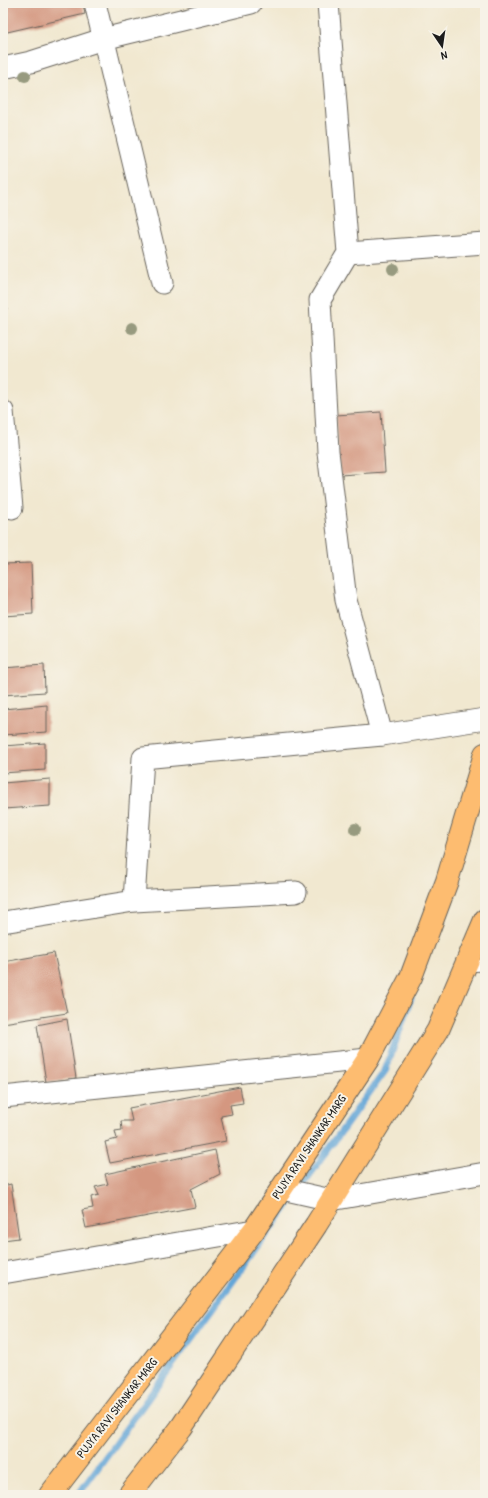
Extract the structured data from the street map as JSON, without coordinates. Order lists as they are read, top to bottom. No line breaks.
{"streets":{"main road":["PUJYA RAVI SHANKAR MARG"]},"north":"bottom"}
